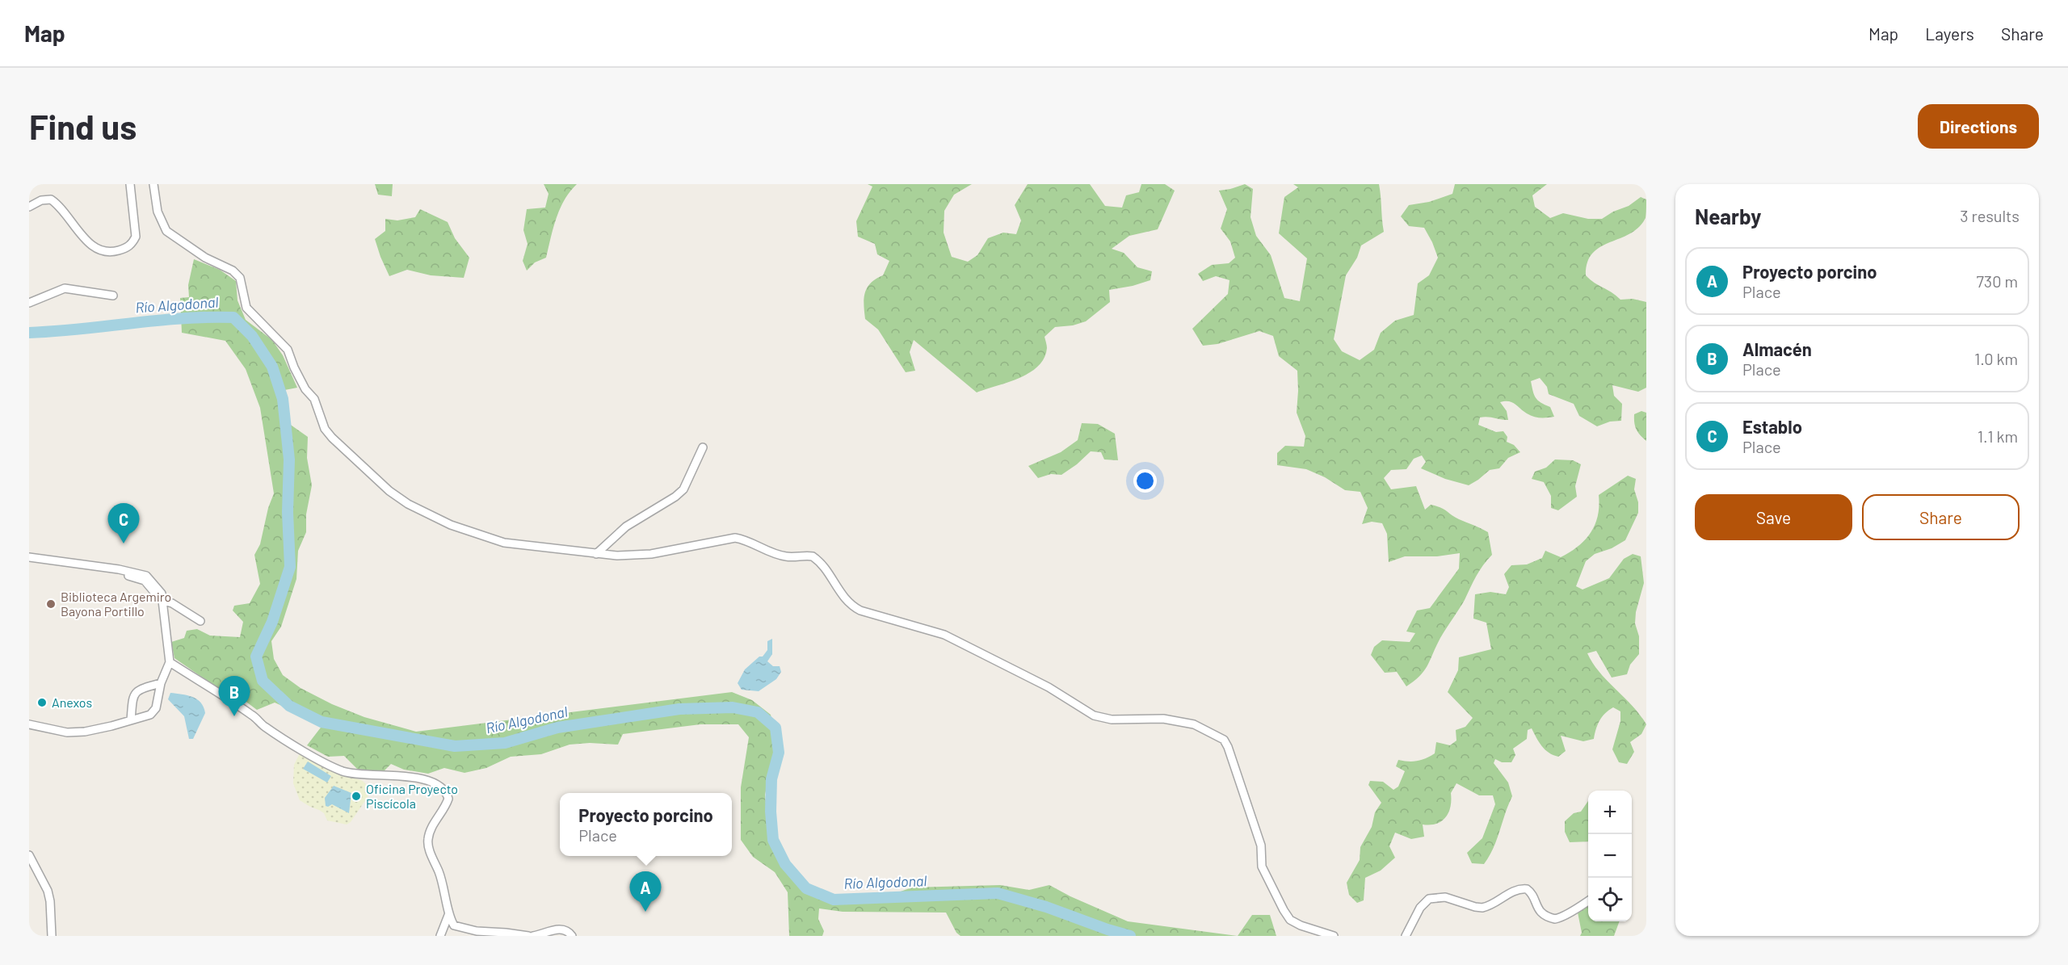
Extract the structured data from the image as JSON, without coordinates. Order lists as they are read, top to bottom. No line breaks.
{"water":["Río Algodonal"],"places":["Biblioteca Argemiro Bayona Portillo","Anexos","Oficina Proyecto Piscícola"],"page":{"header":"Map","nav":["Map","Layers","Share"],"buttons":["Directions",["Save","Share"]],"title":"Find us","heading":["Nearby","3 results"],"list":[{"mark":"A","name":"Proyecto porcino","note":"Place","value":"730 m"},{"mark":"B","name":"Almacén","note":"Place","value":"1.0 km"},{"mark":"C","name":"Establo","note":"Place","value":"1.1 km"}],"pins":["C","B","A"],"map_buttons":["+","−"],"popup":["Proyecto porcino","Place"]}}
